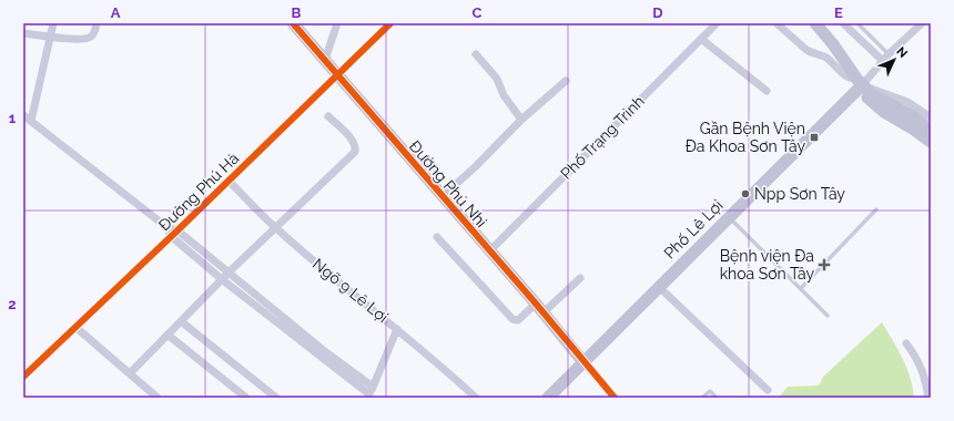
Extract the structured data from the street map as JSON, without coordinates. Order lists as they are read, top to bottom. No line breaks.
{"streets":{"main road":["Đường Phú Nhi","Phố Lê Lợi"],"street":["Phố Trạng Trình","Đường Phú Hà","Ngõ 9 Lê Lợi"]},"crossings":[["Phố Trạng Trình","Đường Phú Nhi"],["Đường Phú Nhi","Đường Phú Hà"],["Đường Phú Nhi","Phố Lê Lợi"],["Đường Phú Hà","Ngõ 9 Lê Lợi"]],"places":{"transit":["Gần Bệnh Viện Đa Khoa Sơn Tây"],"other":["Npp Sơn Tây"],"health":["Bệnh viện Đa khoa Sơn Tây"]},"north":"top right","grid":{"columns":["A","B","C","D","E"],"rows":["1","2"]}}
